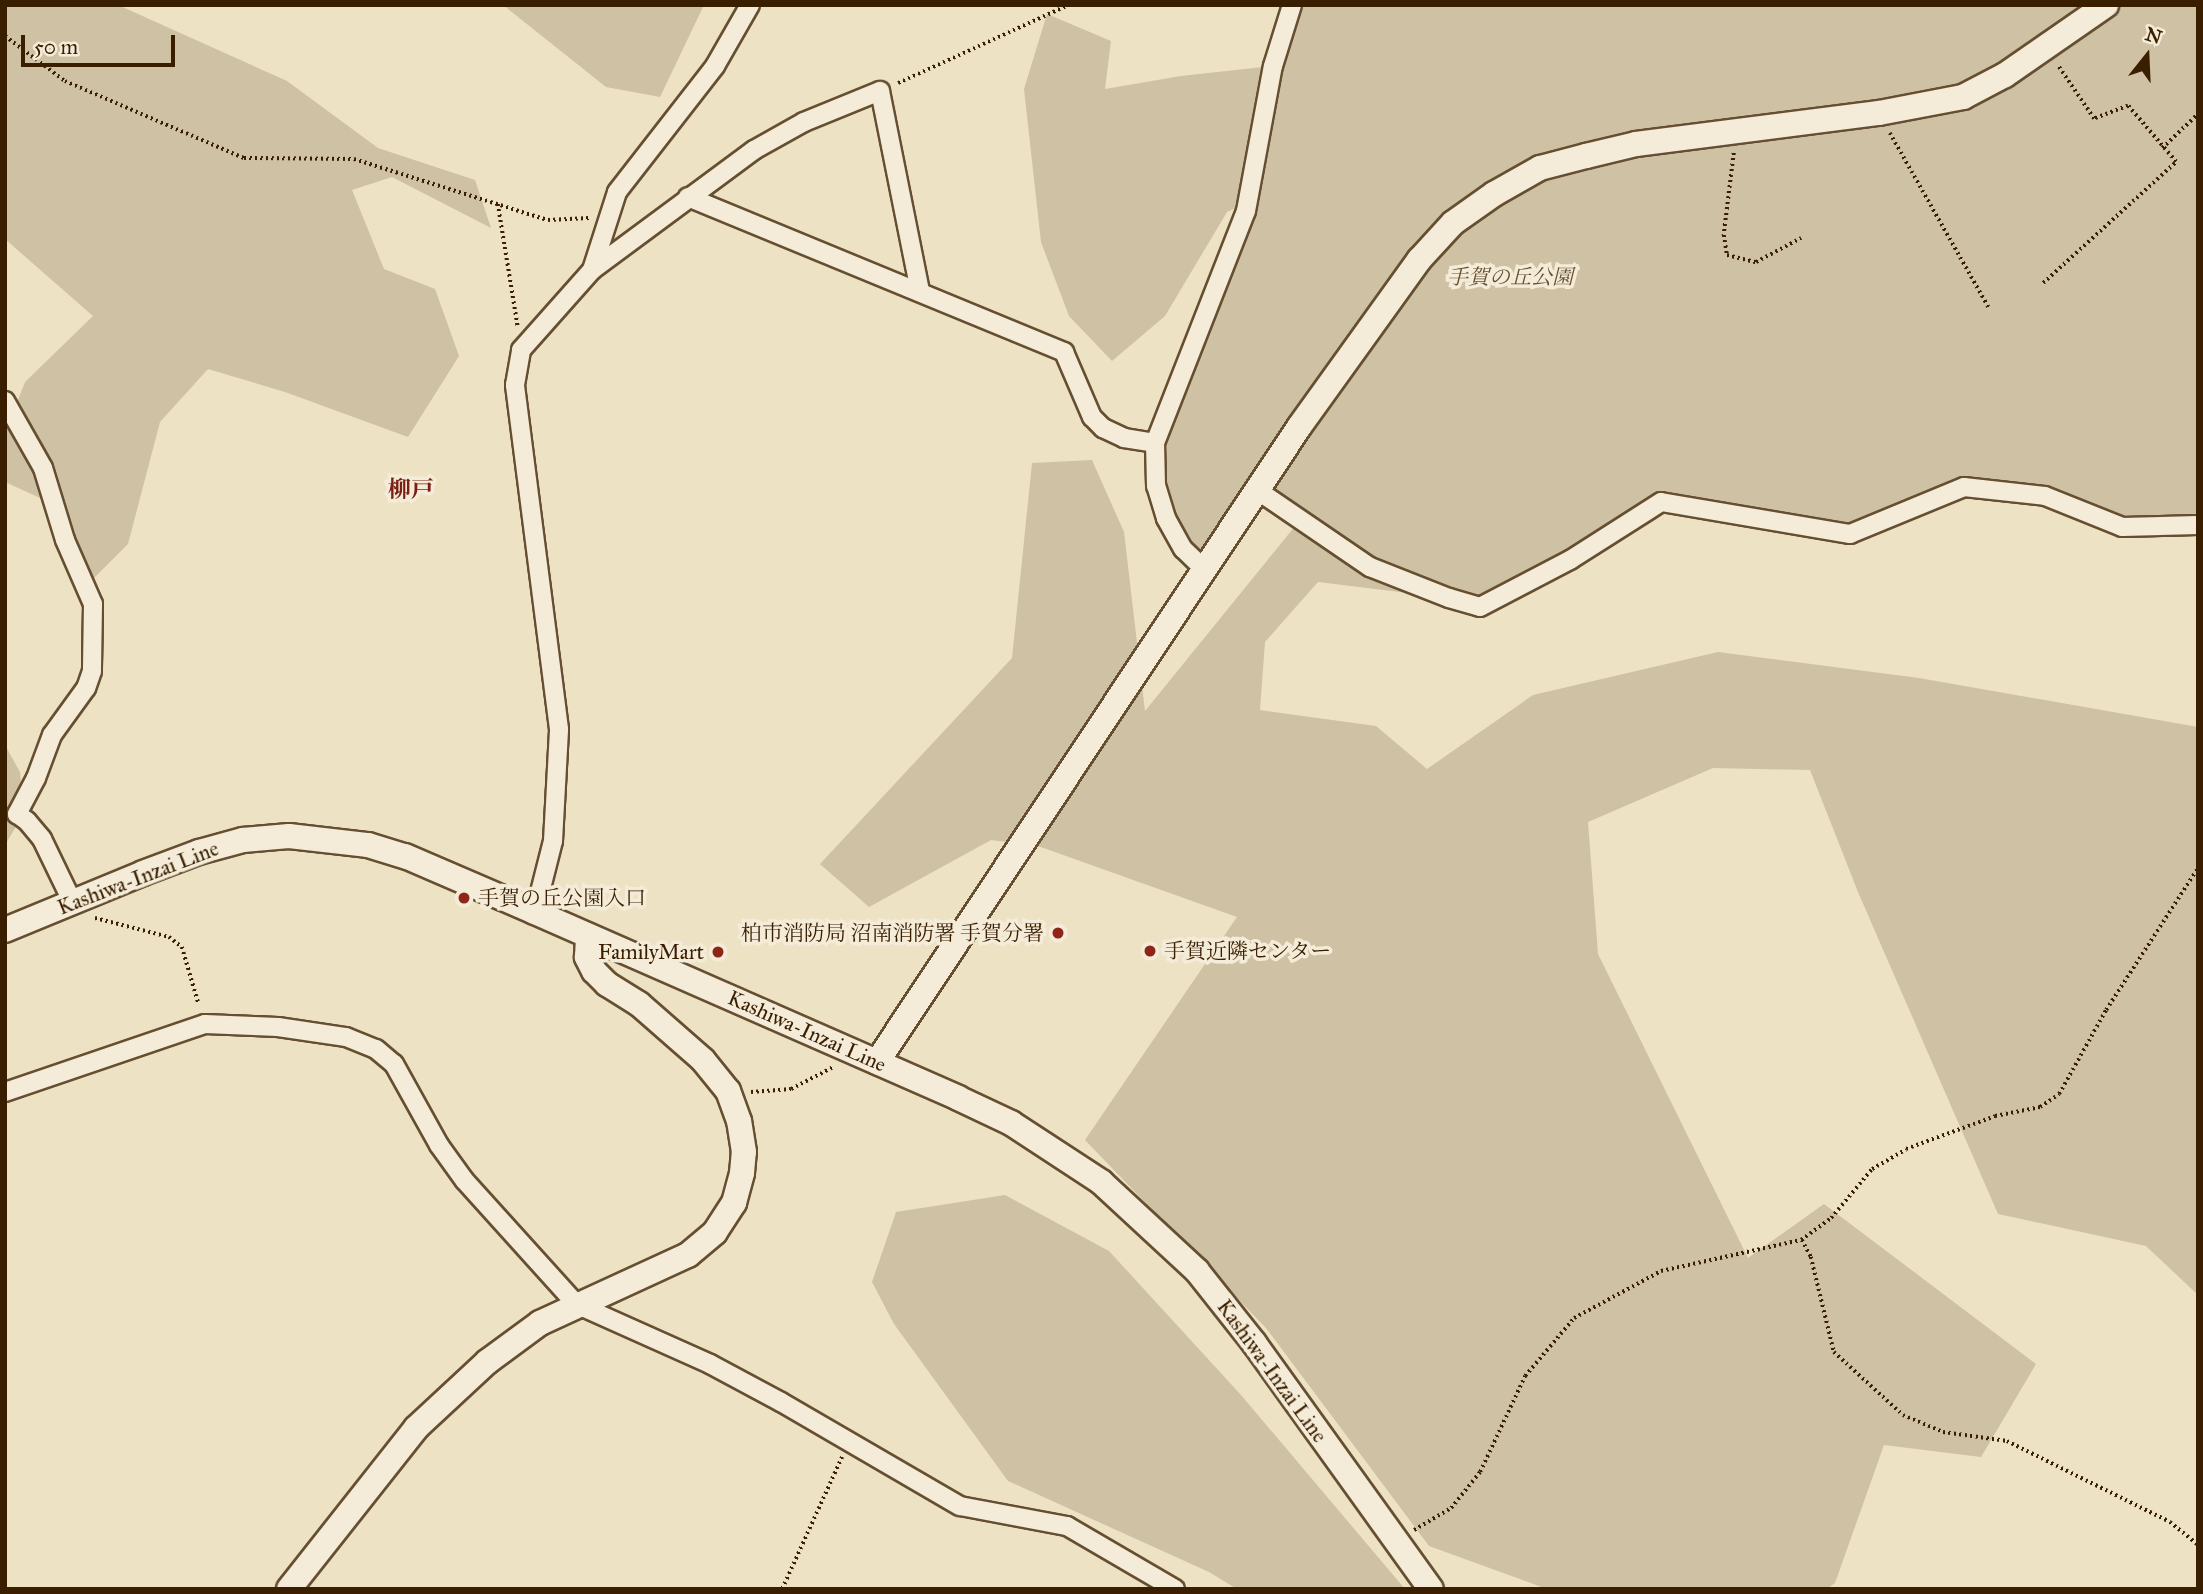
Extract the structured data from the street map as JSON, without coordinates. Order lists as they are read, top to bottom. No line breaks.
{"streets":{"street":["Kashiwa-Inzai Line"]},"districts":["柳戸"],"parks":["手賀の丘公園"],"places":["手賀の丘公園入口","柏市消防局 沼南消防署 手賀分署","手賀近隣センター","FamilyMart"],"scale_bar":"50 m","north":"top"}
